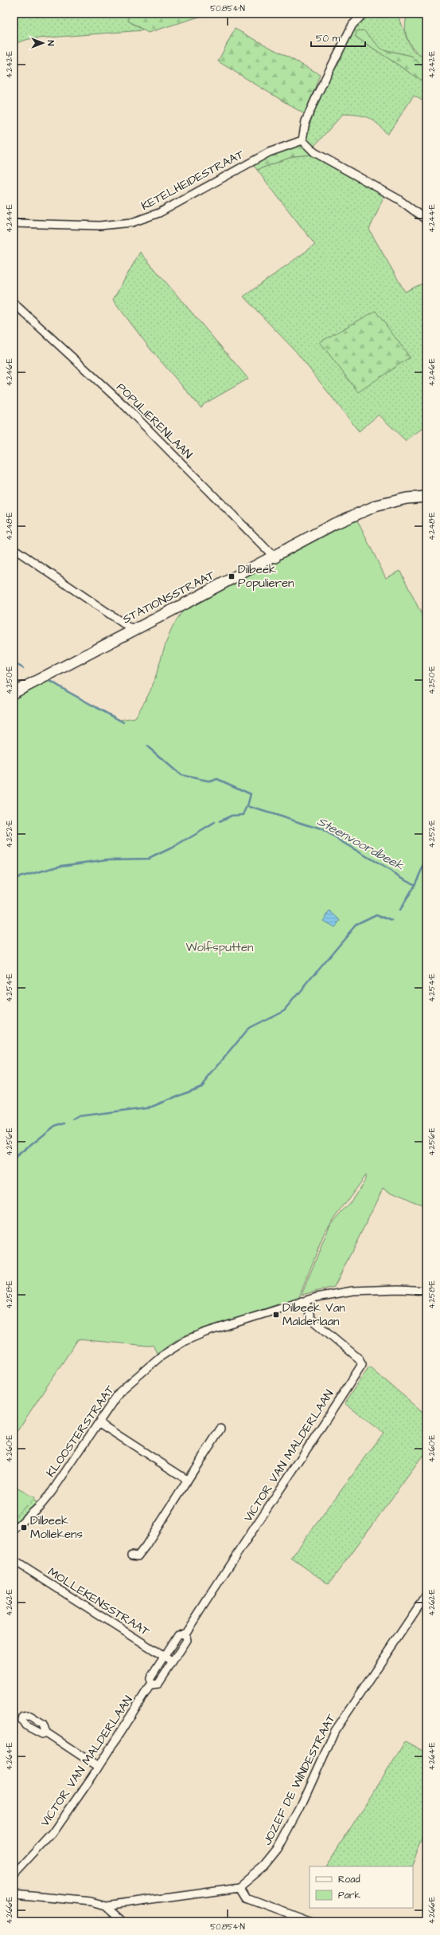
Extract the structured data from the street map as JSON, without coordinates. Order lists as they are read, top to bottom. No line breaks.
{"streets":{"street":["KETELHEIDESTRAAT","POPULIERENLAAN","STATIONSSTRAAT","KLOOSTERSTRAAT","VICTOR VAN MALDERLAAN","MOLLEKENSSTRAAT","JOZEF DE WINDESTRAAT"]},"crossings":[["POPULIERENLAAN","STATIONSSTRAAT"],["KLOOSTERSTRAAT","VICTOR VAN MALDERLAAN"],["VICTOR VAN MALDERLAAN","MOLLEKENSSTRAAT"]],"water":["Steenvoordbeek"],"parks":["Wolfsputten"],"places":{"transit":["Dilbeek Populieren","Dilbeek Van Malderlaan","Dilbeek Mollekens"]},"legend":["Road","Park"],"scale_bar":"50 m","north":"right","coordinates":["50.854°N","4.242°E","4.244°E","4.246°E","4.248°E","4.250°E","4.252°E","4.254°E","4.256°E","4.258°E","4.260°E","4.262°E","4.264°E","4.266°E"]}
